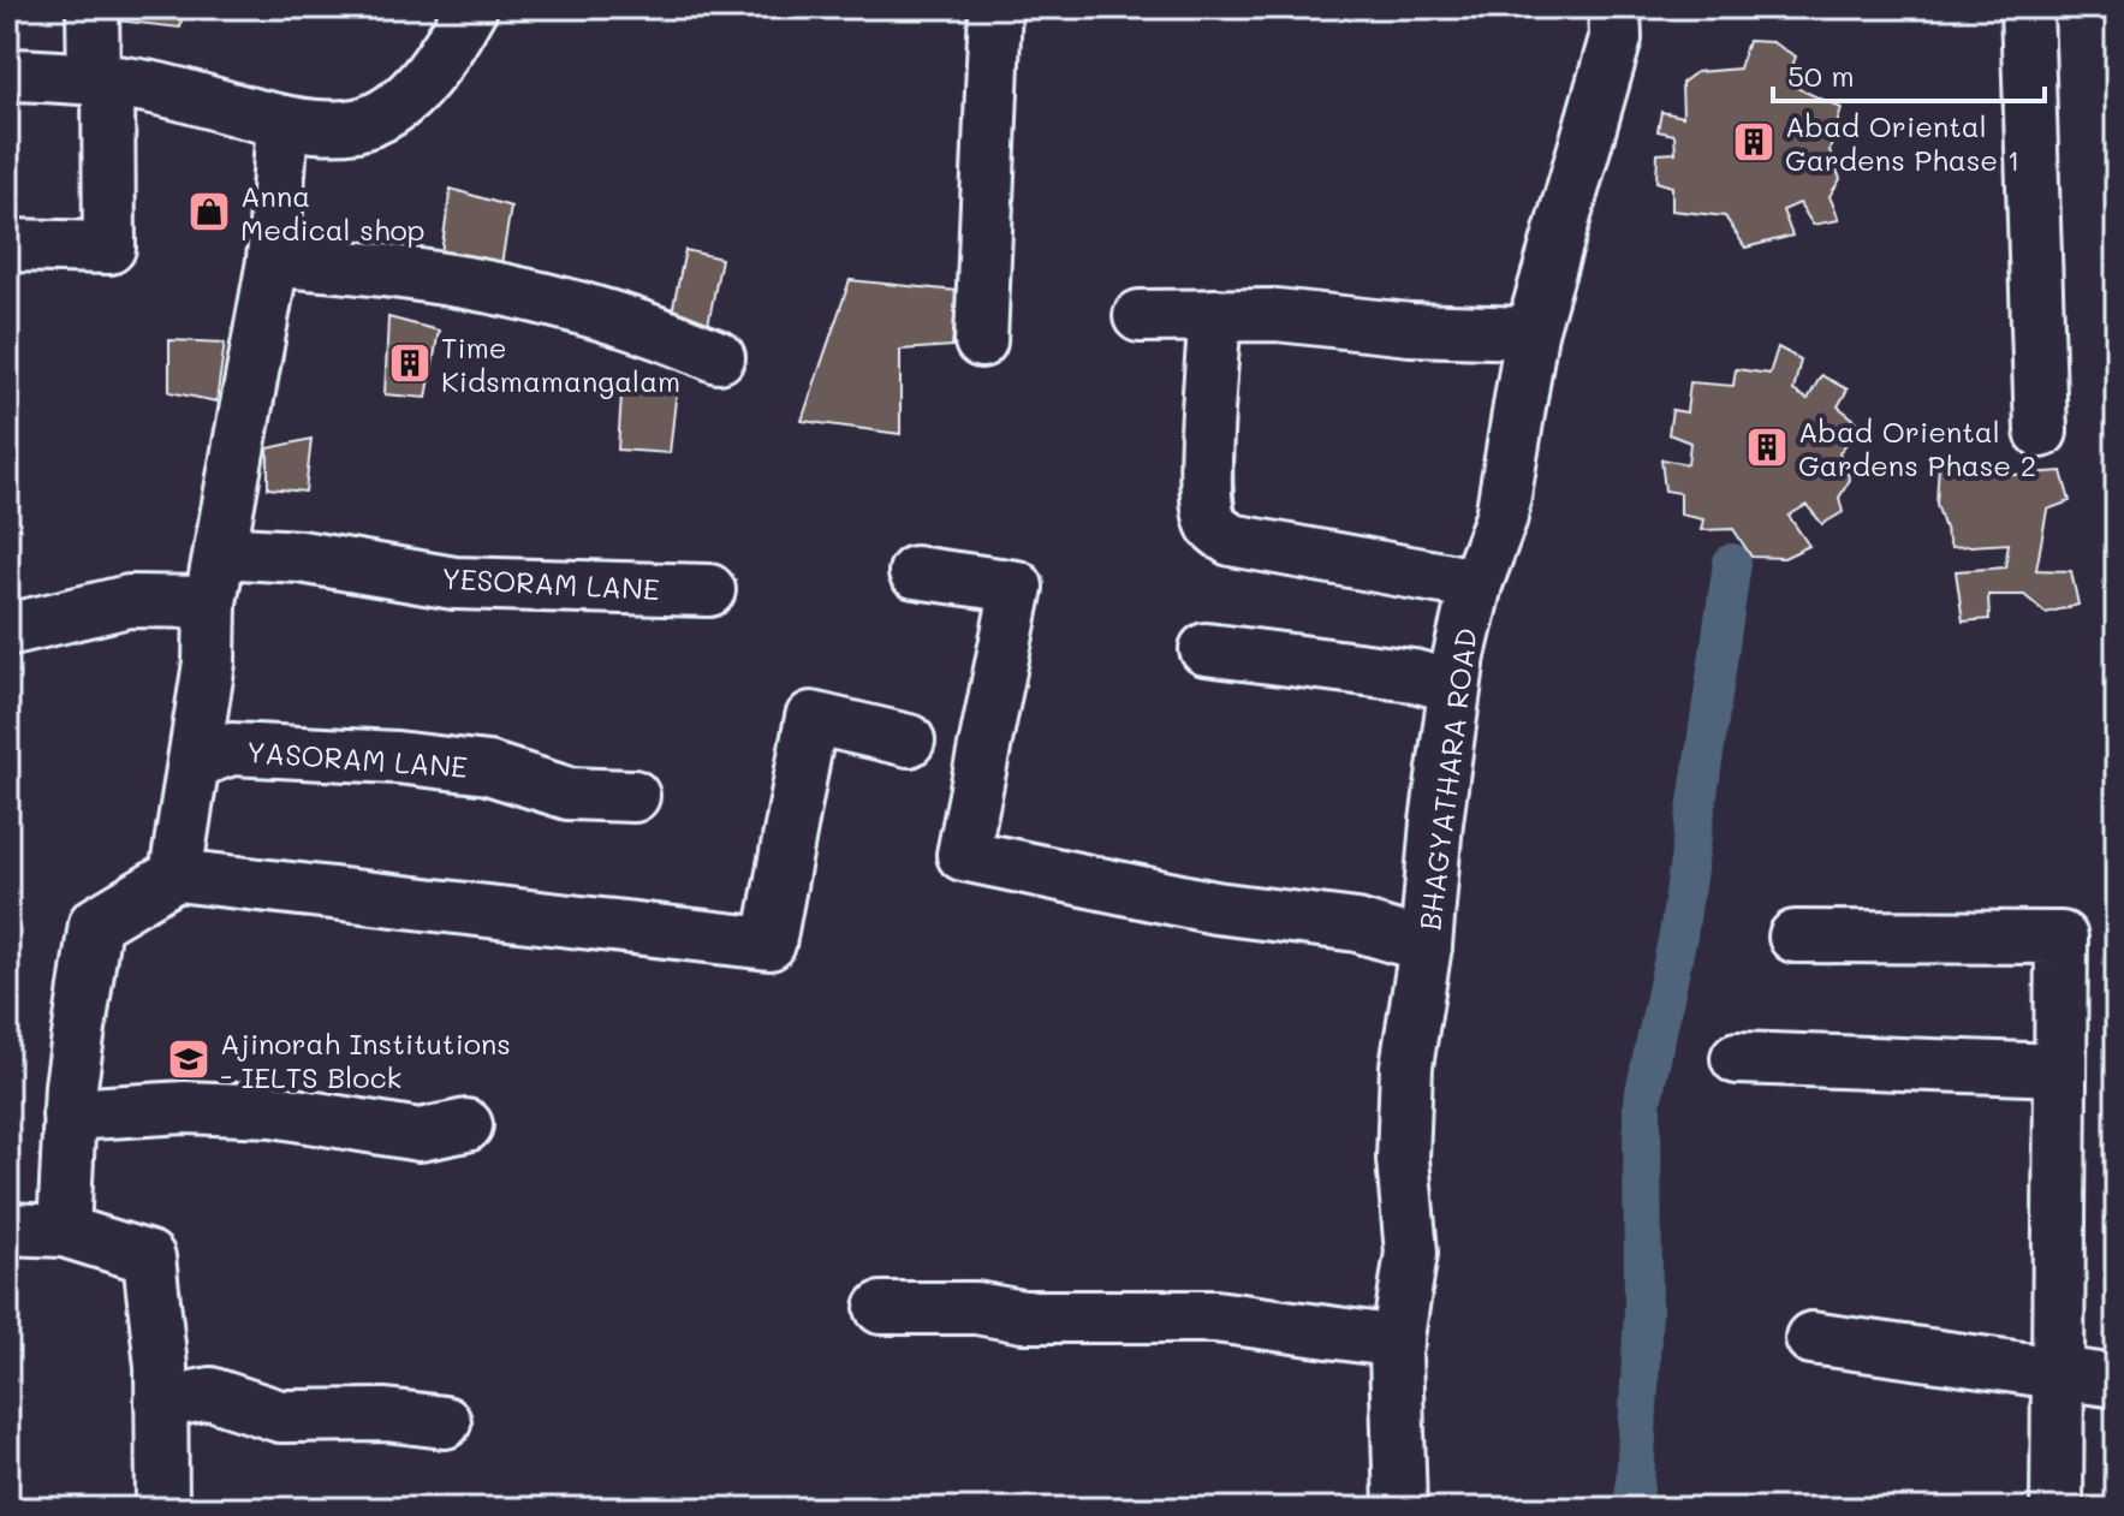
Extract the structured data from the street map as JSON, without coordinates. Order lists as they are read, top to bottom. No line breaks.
{"streets":{"street":["YESORAM LANE","YASORAM LANE","BHAGYATHARA ROAD"]},"places":{"building":["Abad Oriental Gardens Phase 1","Time Kidsmamangalam","Abad Oriental Gardens Phase 2"],"shop":["Anna Medical shop"],"school or university":["Ajinorah Institutions - IELTS Block"]},"scale_bar":"50 m"}
